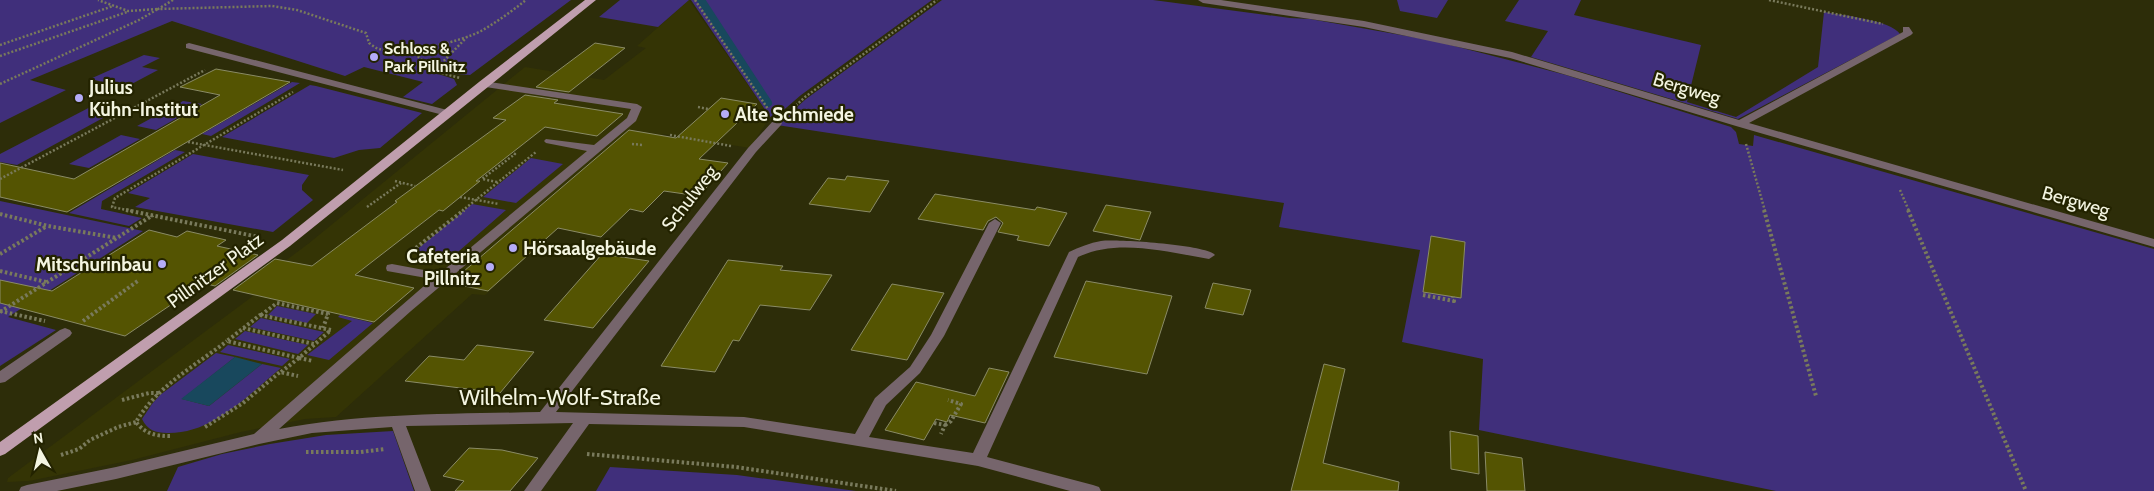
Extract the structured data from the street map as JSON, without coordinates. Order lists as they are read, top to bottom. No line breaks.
{"streets":{"main road":["Pillnitzer Platz"],"street":["Bergweg","Schulweg","Wilhelm-Wolf-Straße"]},"crossings":[["Schulweg","Wilhelm-Wolf-Straße"]],"places":["Schloss & Park Pillnitz","Julius Kühn-Institut","Alte Schmiede","Hörsaalgebäude","Mitschurinbau","Cafeteria Pillnitz"],"north":"top"}
